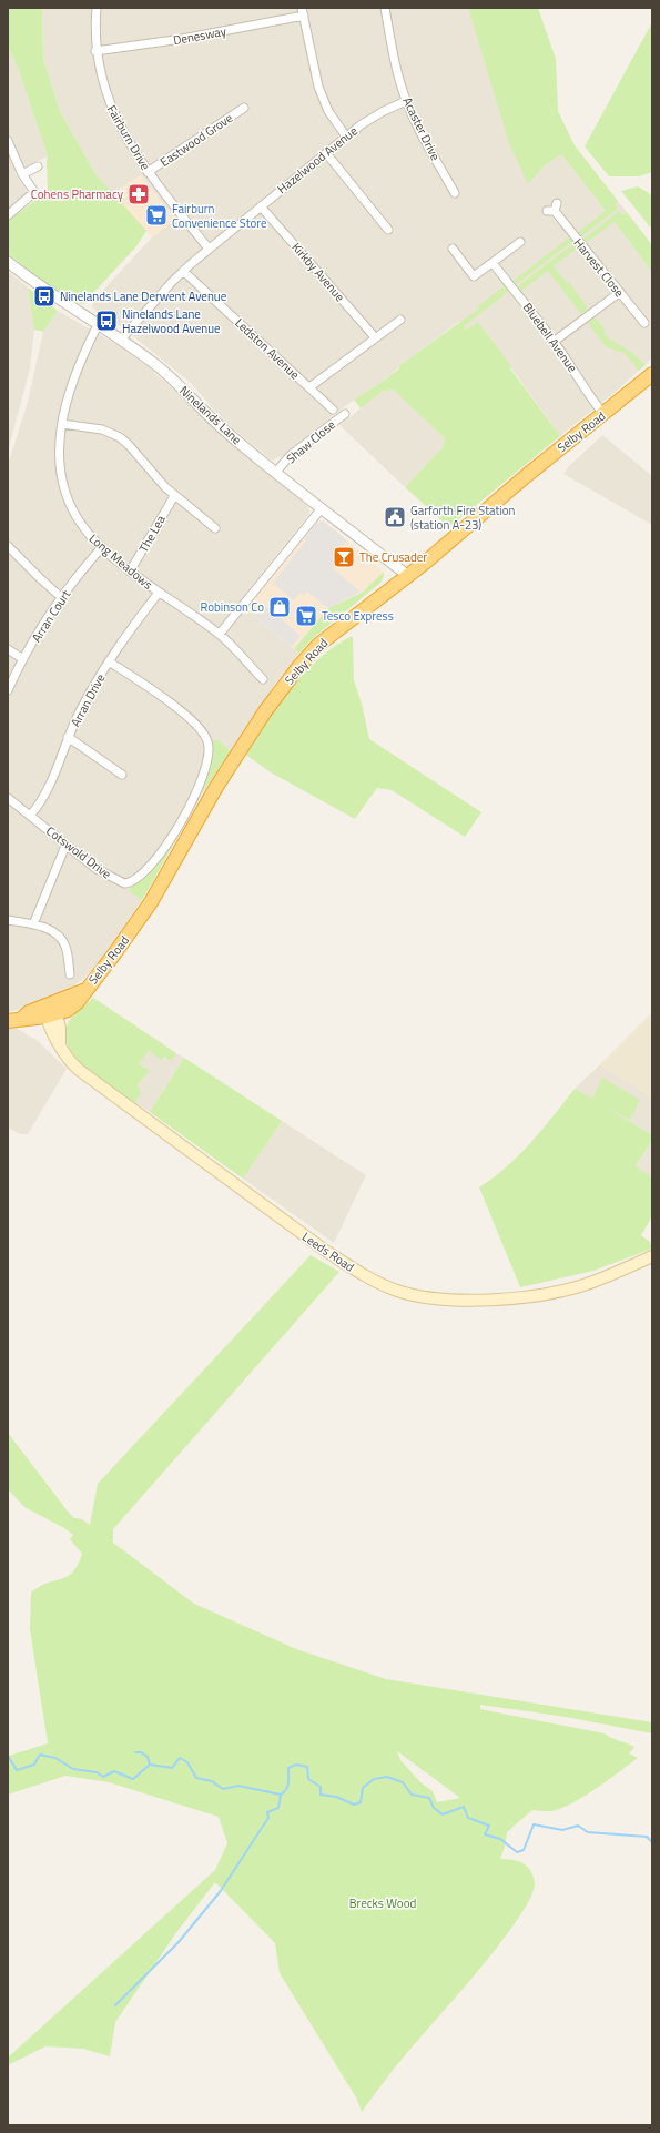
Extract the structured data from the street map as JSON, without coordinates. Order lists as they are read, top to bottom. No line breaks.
{"streets":{"highway":["Selby Road"],"main road":["Leeds Road"],"street":["Denesway","Acaster Drive","Fairburn Drive","Eastwood Grove","Hazelwood Avenue","Harvest Close","Kirkby Avenue","Bluebell Avenue","Ledston Avenue","Ninelands Lane","Shaw Close","The Lea","Long Meadows","Arran Court","Arran Drive","Cotswold Drive"]},"crossings":[["Denesway","Fairburn Drive"],["Acaster Drive","Hazelwood Avenue"],["Fairburn Drive","Eastwood Grove"],["Fairburn Drive","Hazelwood Avenue"],["Hazelwood Avenue","Kirkby Avenue"],["Hazelwood Avenue","Ledston Avenue"],["Hazelwood Avenue","Ninelands Lane"],["Bluebell Avenue","Selby Road"],["Ninelands Lane","Selby Road"],["Ninelands Lane","Shaw Close"],["Ninelands Lane","Long Meadows"],["Selby Road","Leeds Road"],["The Lea","Long Meadows"],["Long Meadows","Arran Court"],["Long Meadows","Arran Drive"],["Arran Drive","Cotswold Drive"]],"parks":["Brecks Wood"],"places":{"pharmacy":["Cohens Pharmacy"],"supermarket":["Fairburn Convenience Store","Tesco Express"],"bus stop":["Ninelands Lane Derwent Avenue","Ninelands Lane Hazelwood Avenue"],"public building":["Garforth Fire Station (station A-23)"],"bar":["The Crusader"],"shop":["Robinson Co"]}}
